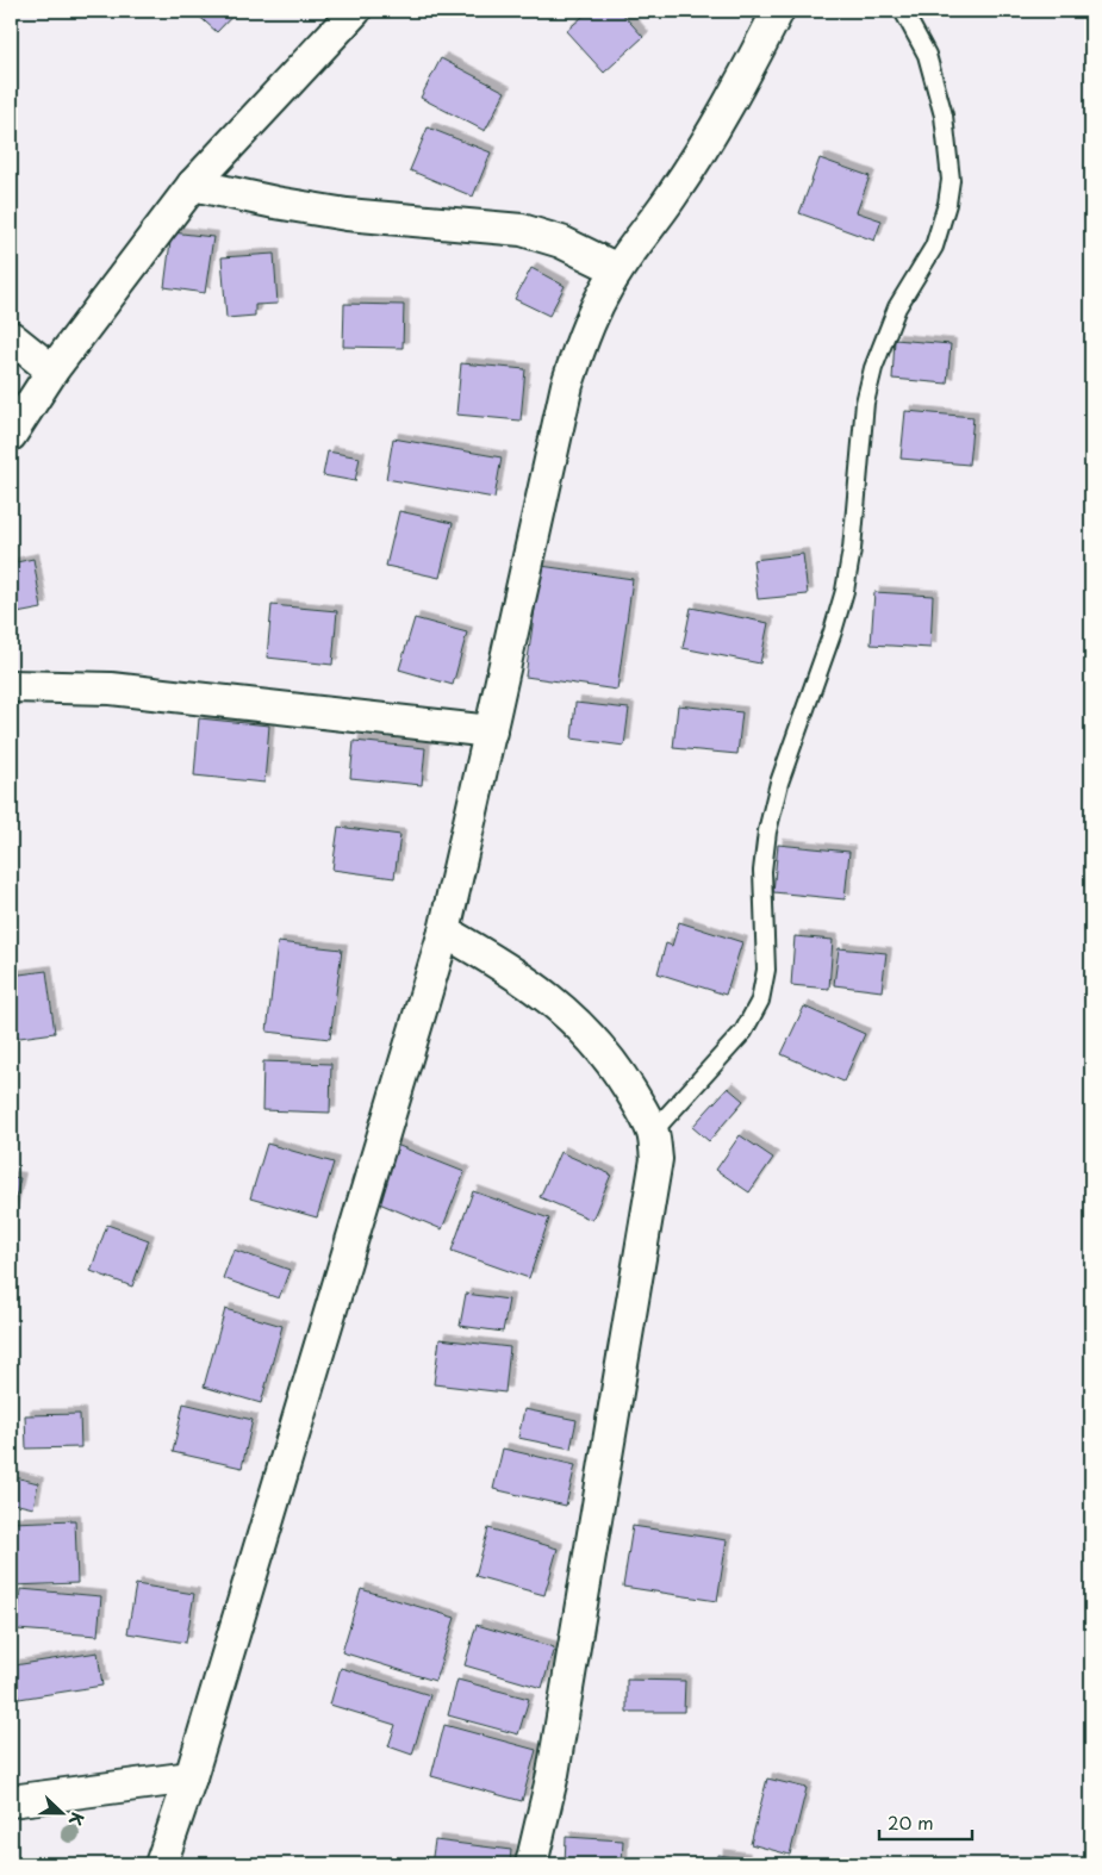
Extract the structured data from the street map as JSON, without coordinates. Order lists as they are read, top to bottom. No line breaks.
{"scale_bar":"20 m","north":"right"}
